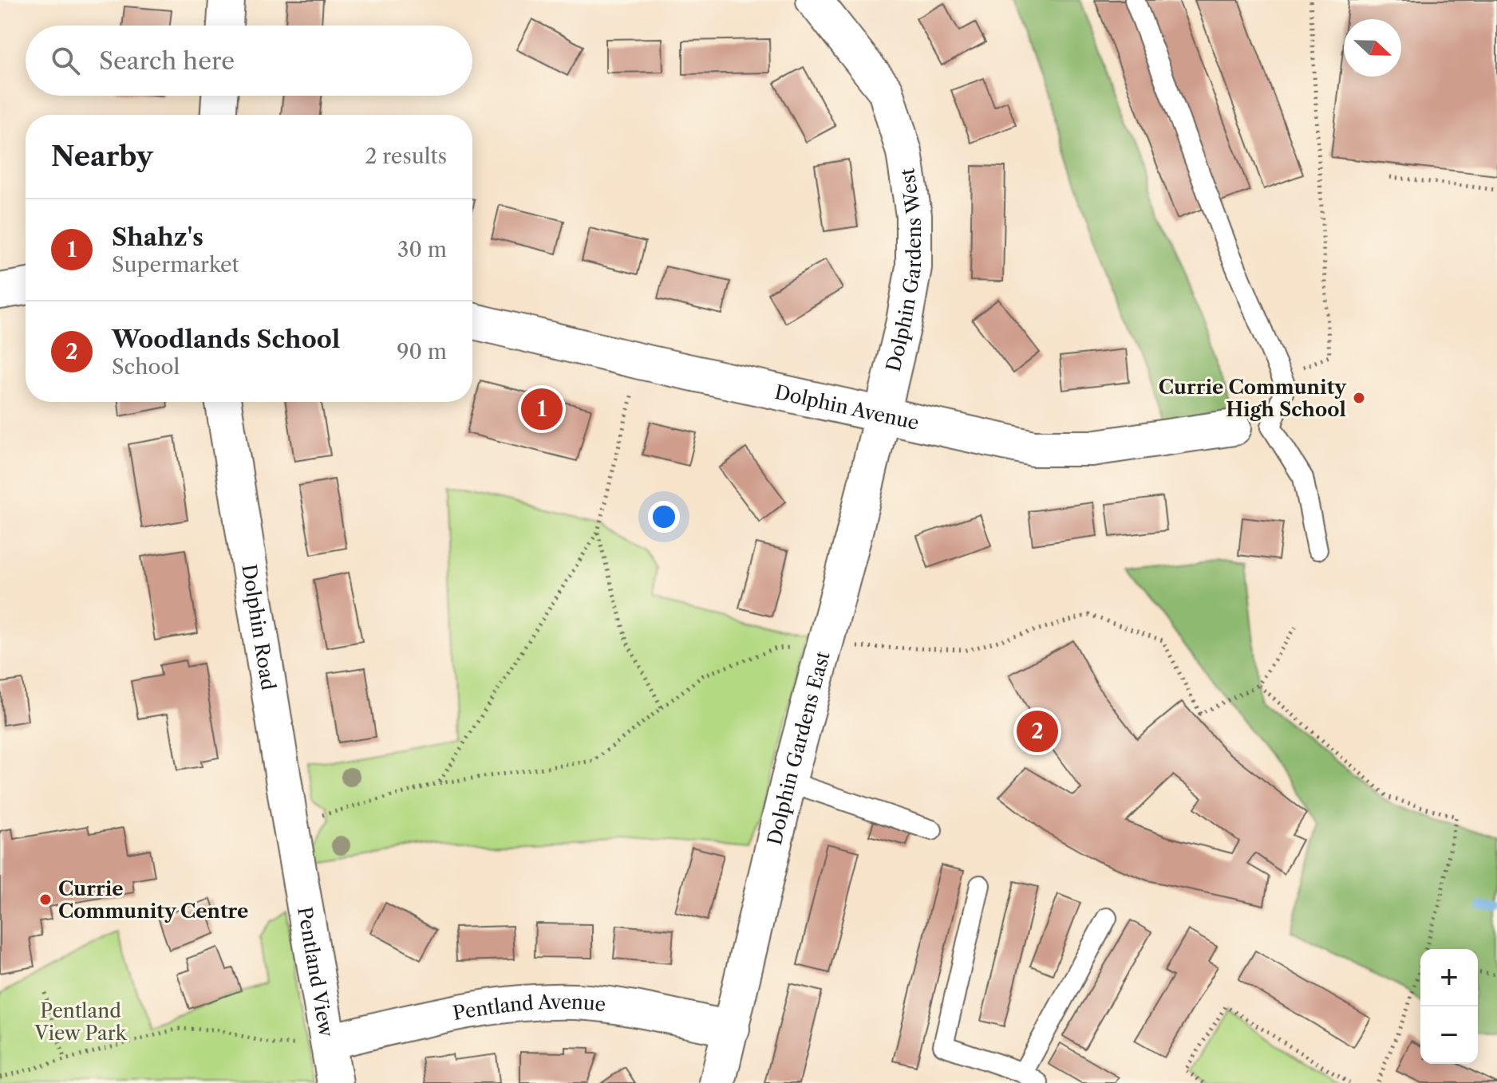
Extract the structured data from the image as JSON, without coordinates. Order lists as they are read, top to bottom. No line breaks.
{"streets":{"street":["Dolphin Gardens West","Dolphin Avenue","Dolphin Road","Dolphin Gardens East","Pentland View","Pentland Avenue"]},"crossings":[["Dolphin Gardens West","Dolphin Avenue"],["Dolphin Gardens West","Dolphin Gardens East"],["Dolphin Avenue","Dolphin Gardens East"],["Dolphin Road","Pentland View"],["Dolphin Gardens East","Pentland Avenue"],["Pentland View","Pentland Avenue"]],"parks":["Pentland View Park"],"places":["Currie Community High School","Currie Community Centre"],"north":"right","page":{"search":"Search here","heading":["Nearby","2 results"],"list":[{"mark":"1","name":"Shahz's","note":"Supermarket","value":"30 m"},{"mark":"2","name":"Woodlands School","note":"School","value":"90 m"}],"pins":["1","2"],"map_buttons":["+","−"]}}
